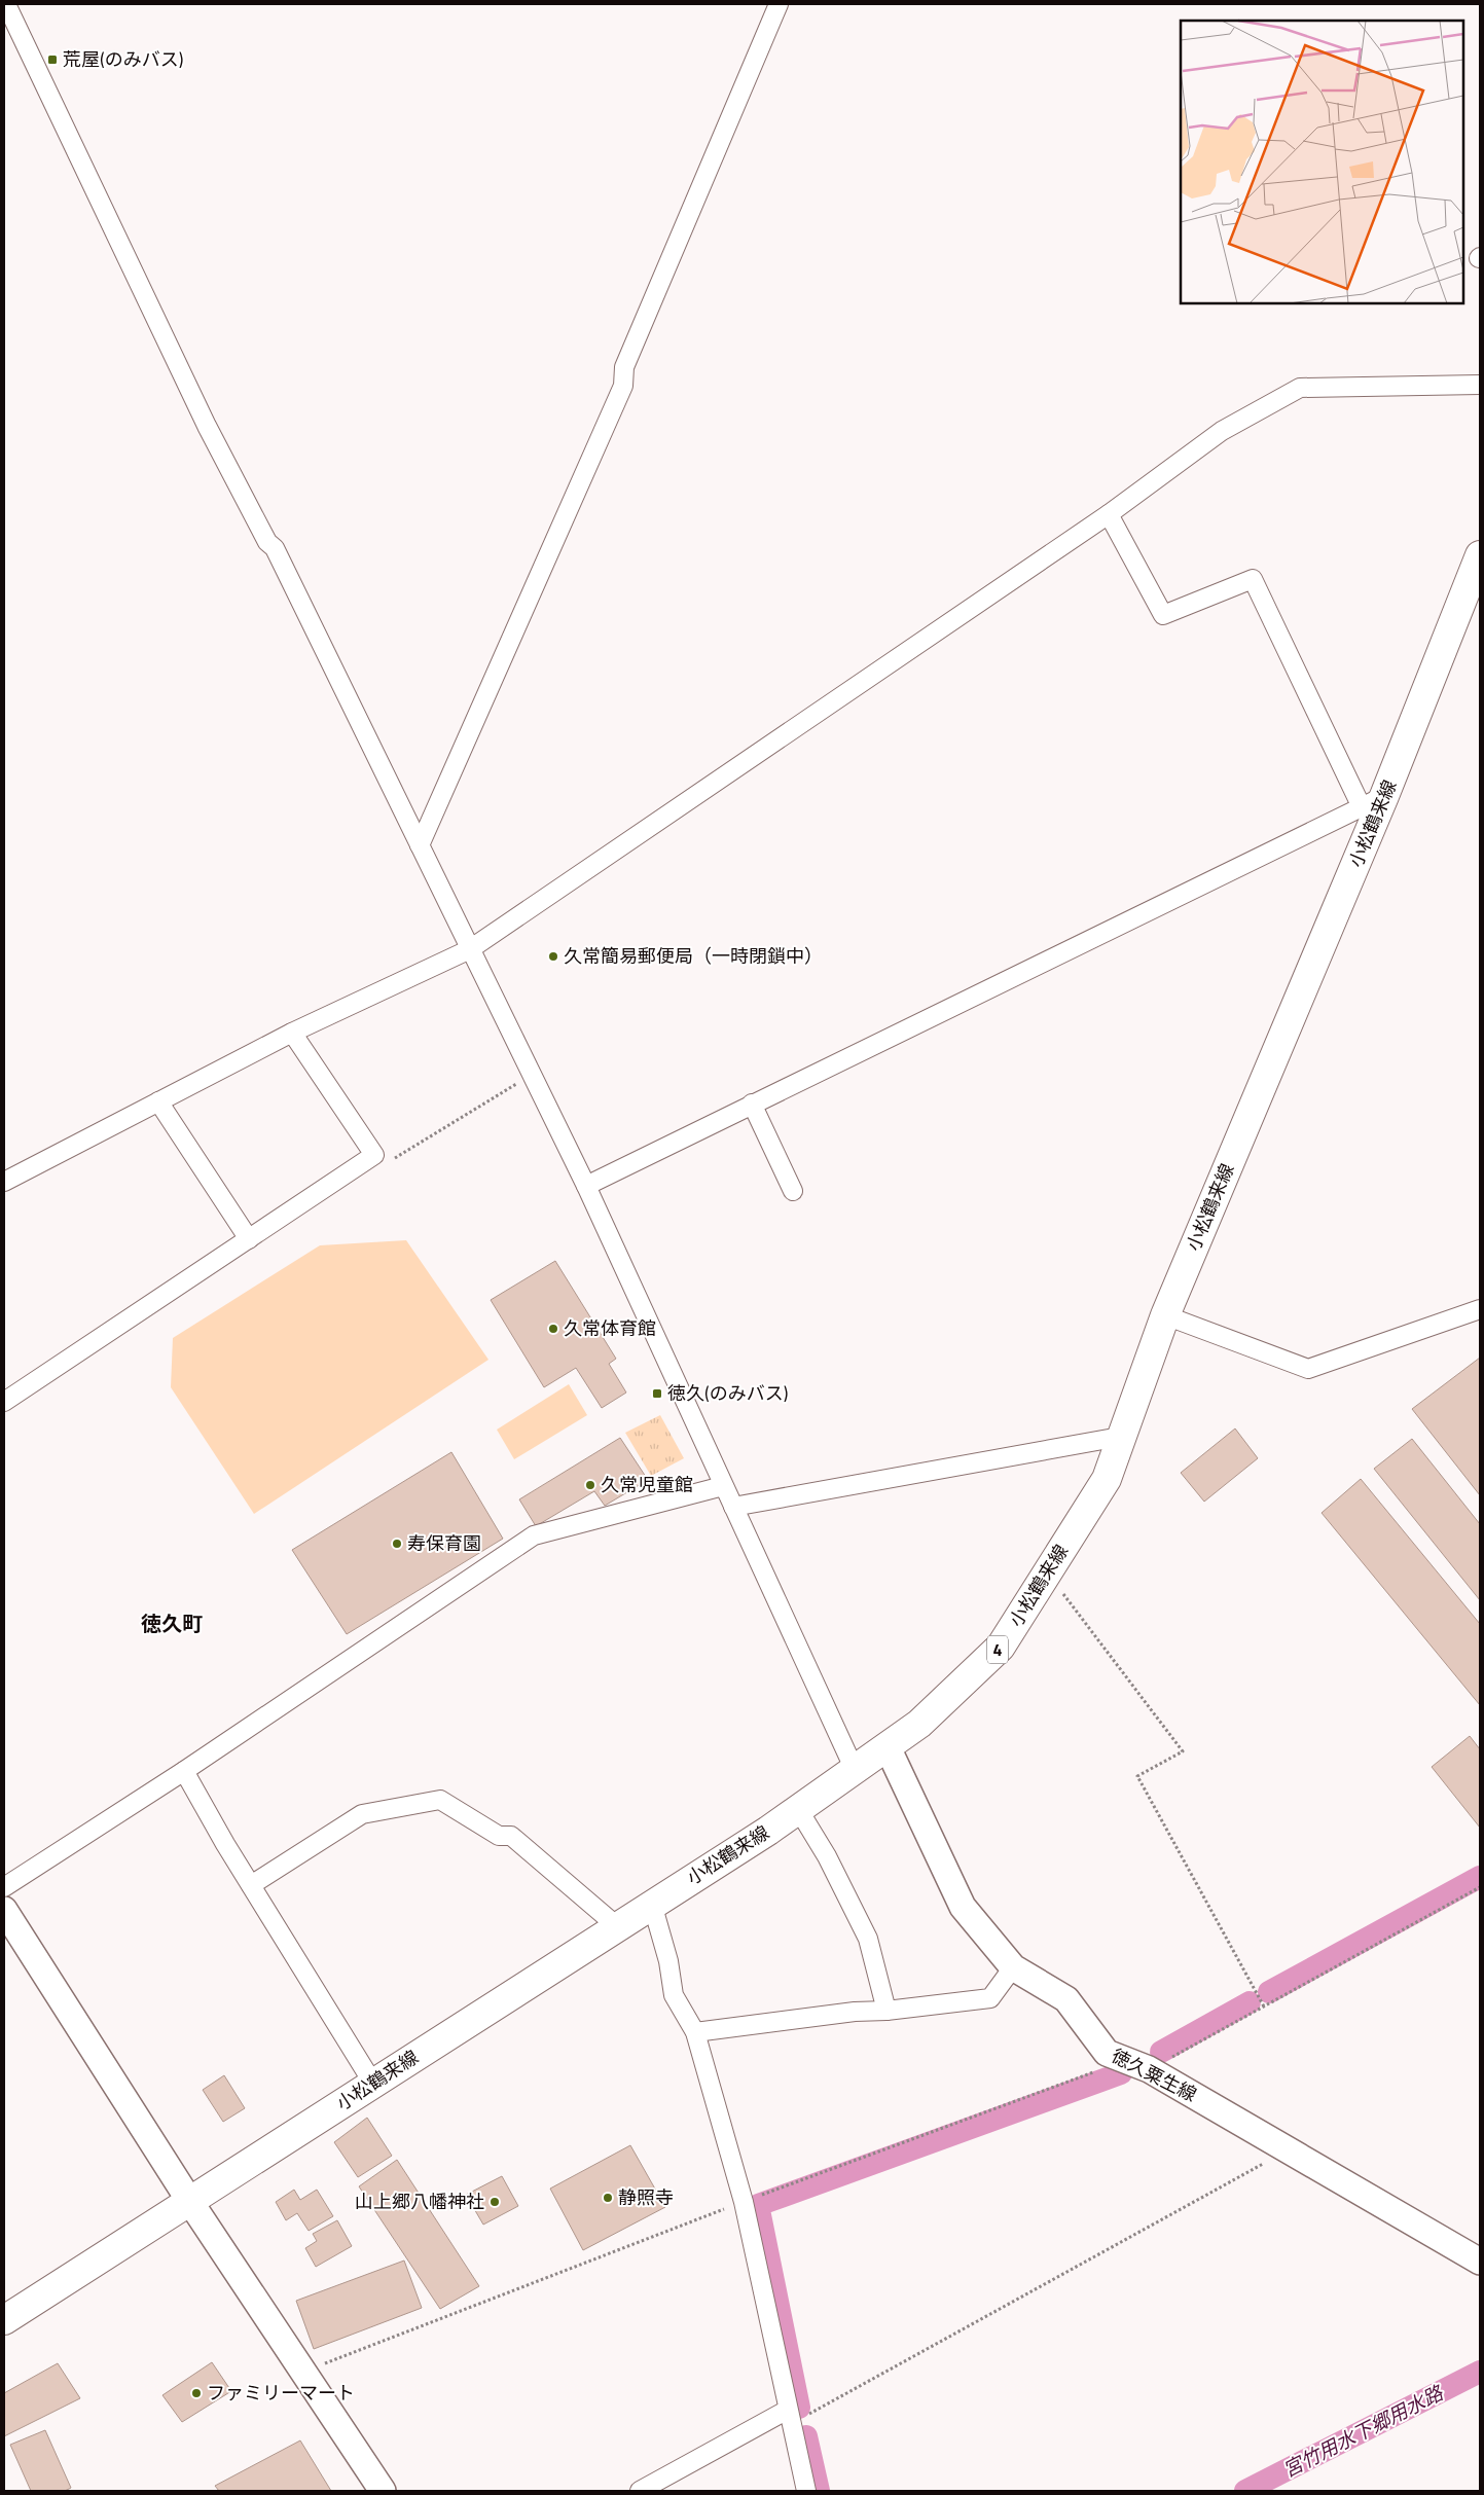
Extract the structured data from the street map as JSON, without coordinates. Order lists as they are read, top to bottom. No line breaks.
{"streets":{"main road":["小松鶴来線","4","徳久粟生線"]},"crossings":[["小松鶴来線","徳久粟生線"]],"districts":["徳久町"],"water":["宮竹用水下郷用水路"],"places":{"transit":["荒屋(のみバス)","徳久(のみバス)"],"other":["久常簡易郵便局（一時閉鎖中）","久常体育館","久常児童館","寿保育園","静照寺","山上郷八幡神社","ファミリーマート"]}}
